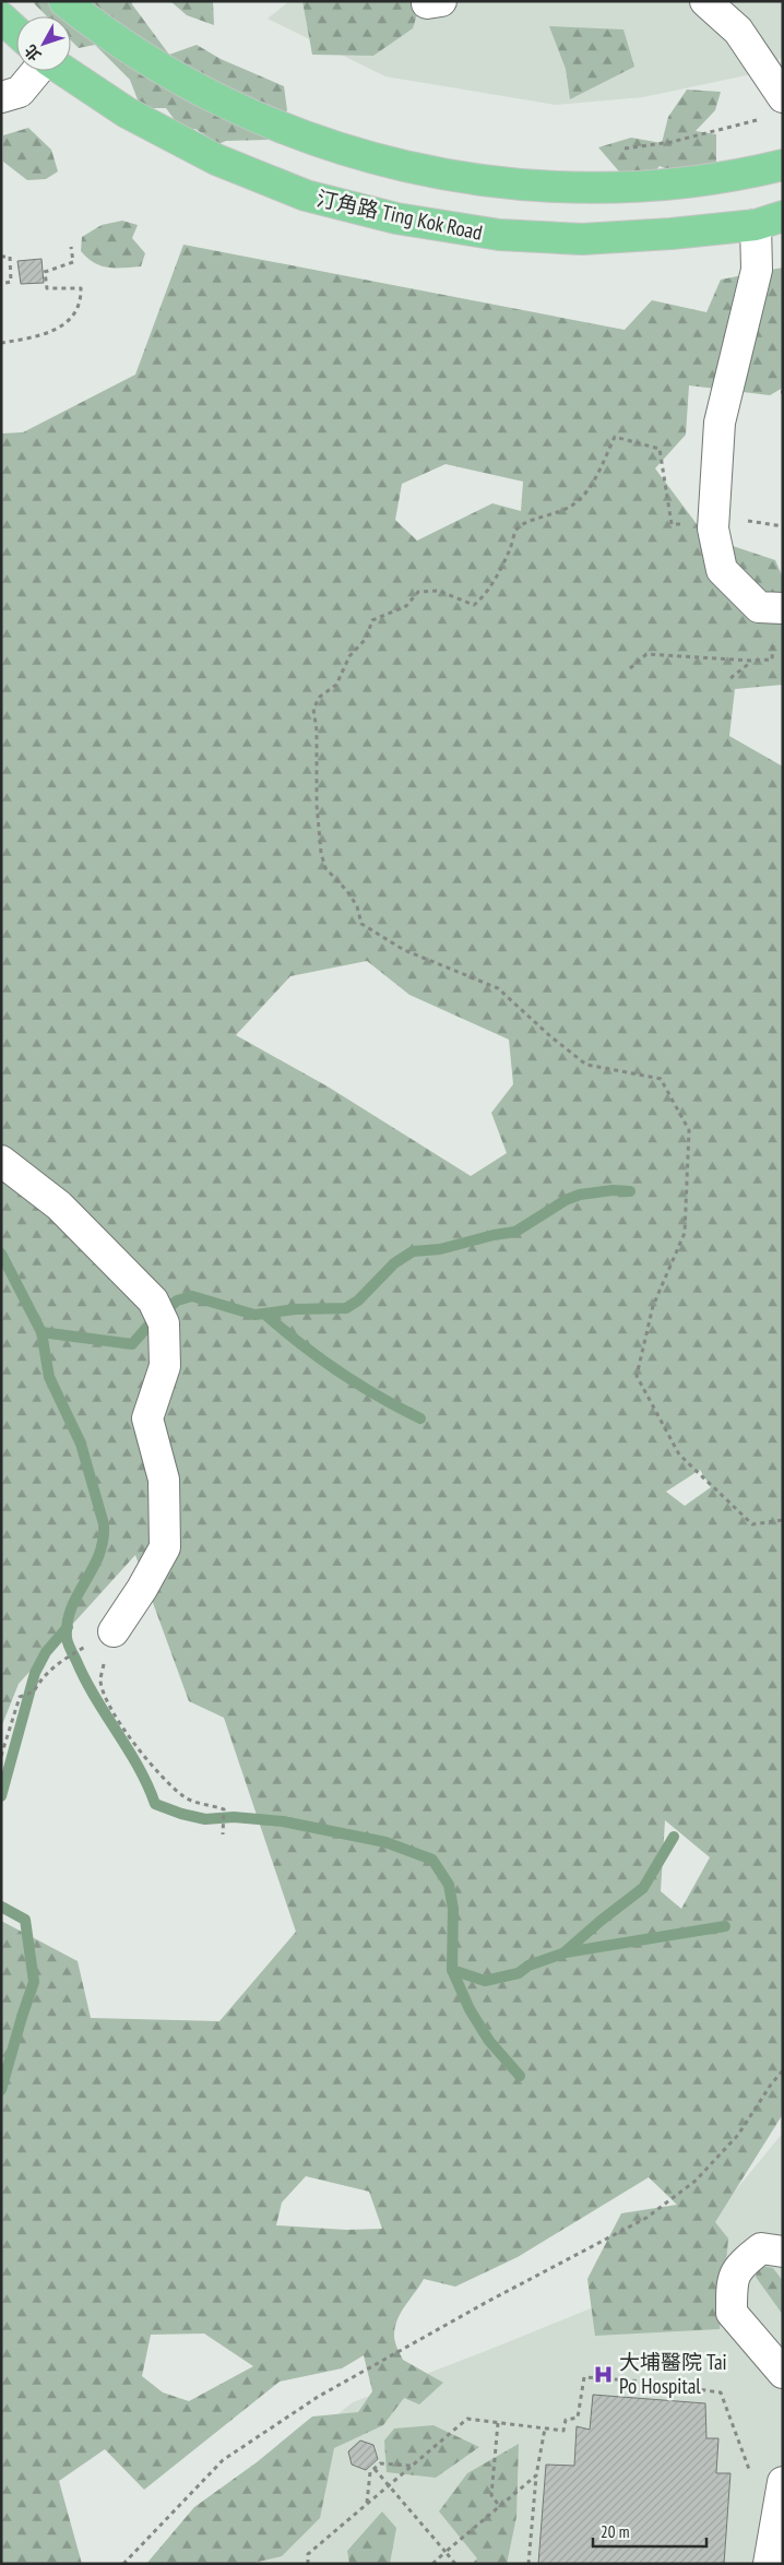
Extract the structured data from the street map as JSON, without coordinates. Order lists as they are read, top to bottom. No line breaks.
{"streets":{"main road":["汀角路 Ting Kok Road"]},"places":{"hospital":["大埔醫院 Tai Po Hospital"]},"scale_bar":"20 m","north":"bottom left"}
